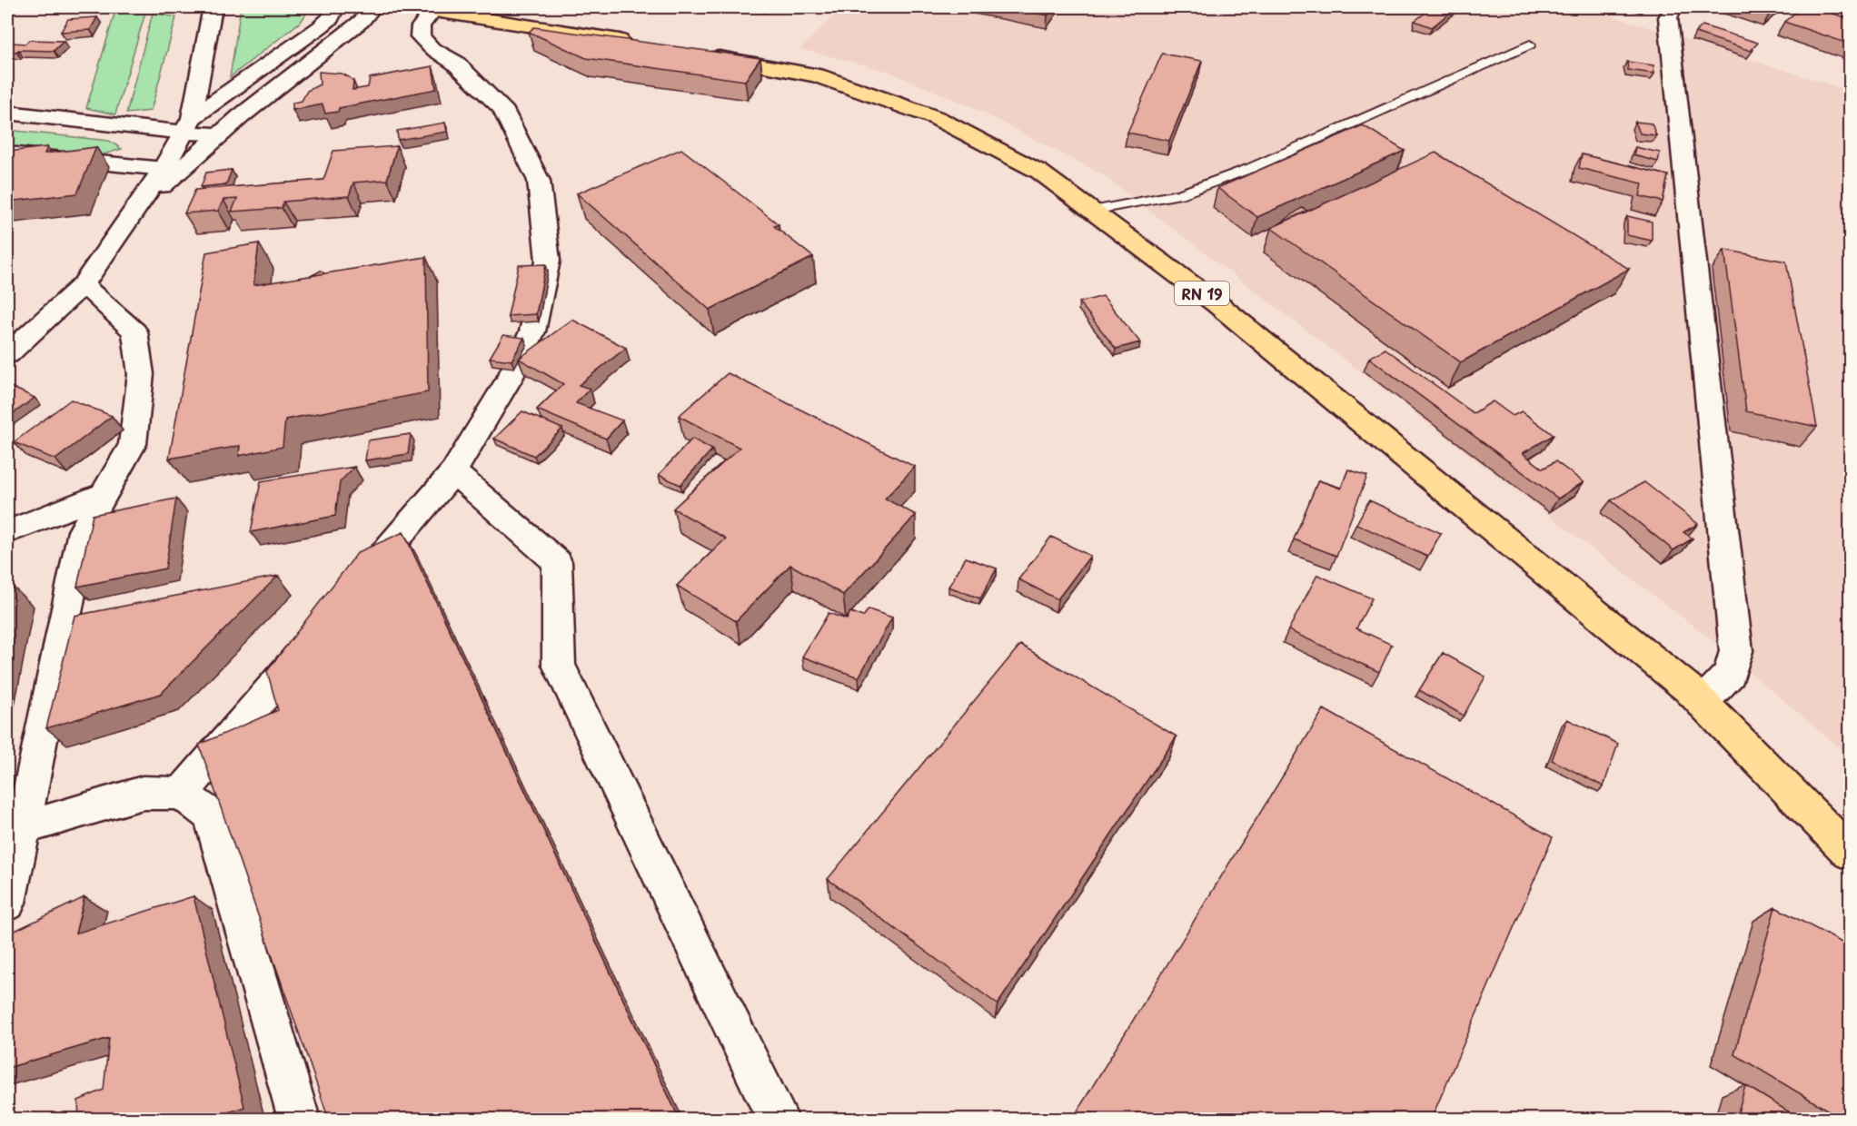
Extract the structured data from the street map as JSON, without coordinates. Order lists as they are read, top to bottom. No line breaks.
{"streets":{"main road":["RN 19"]}}
